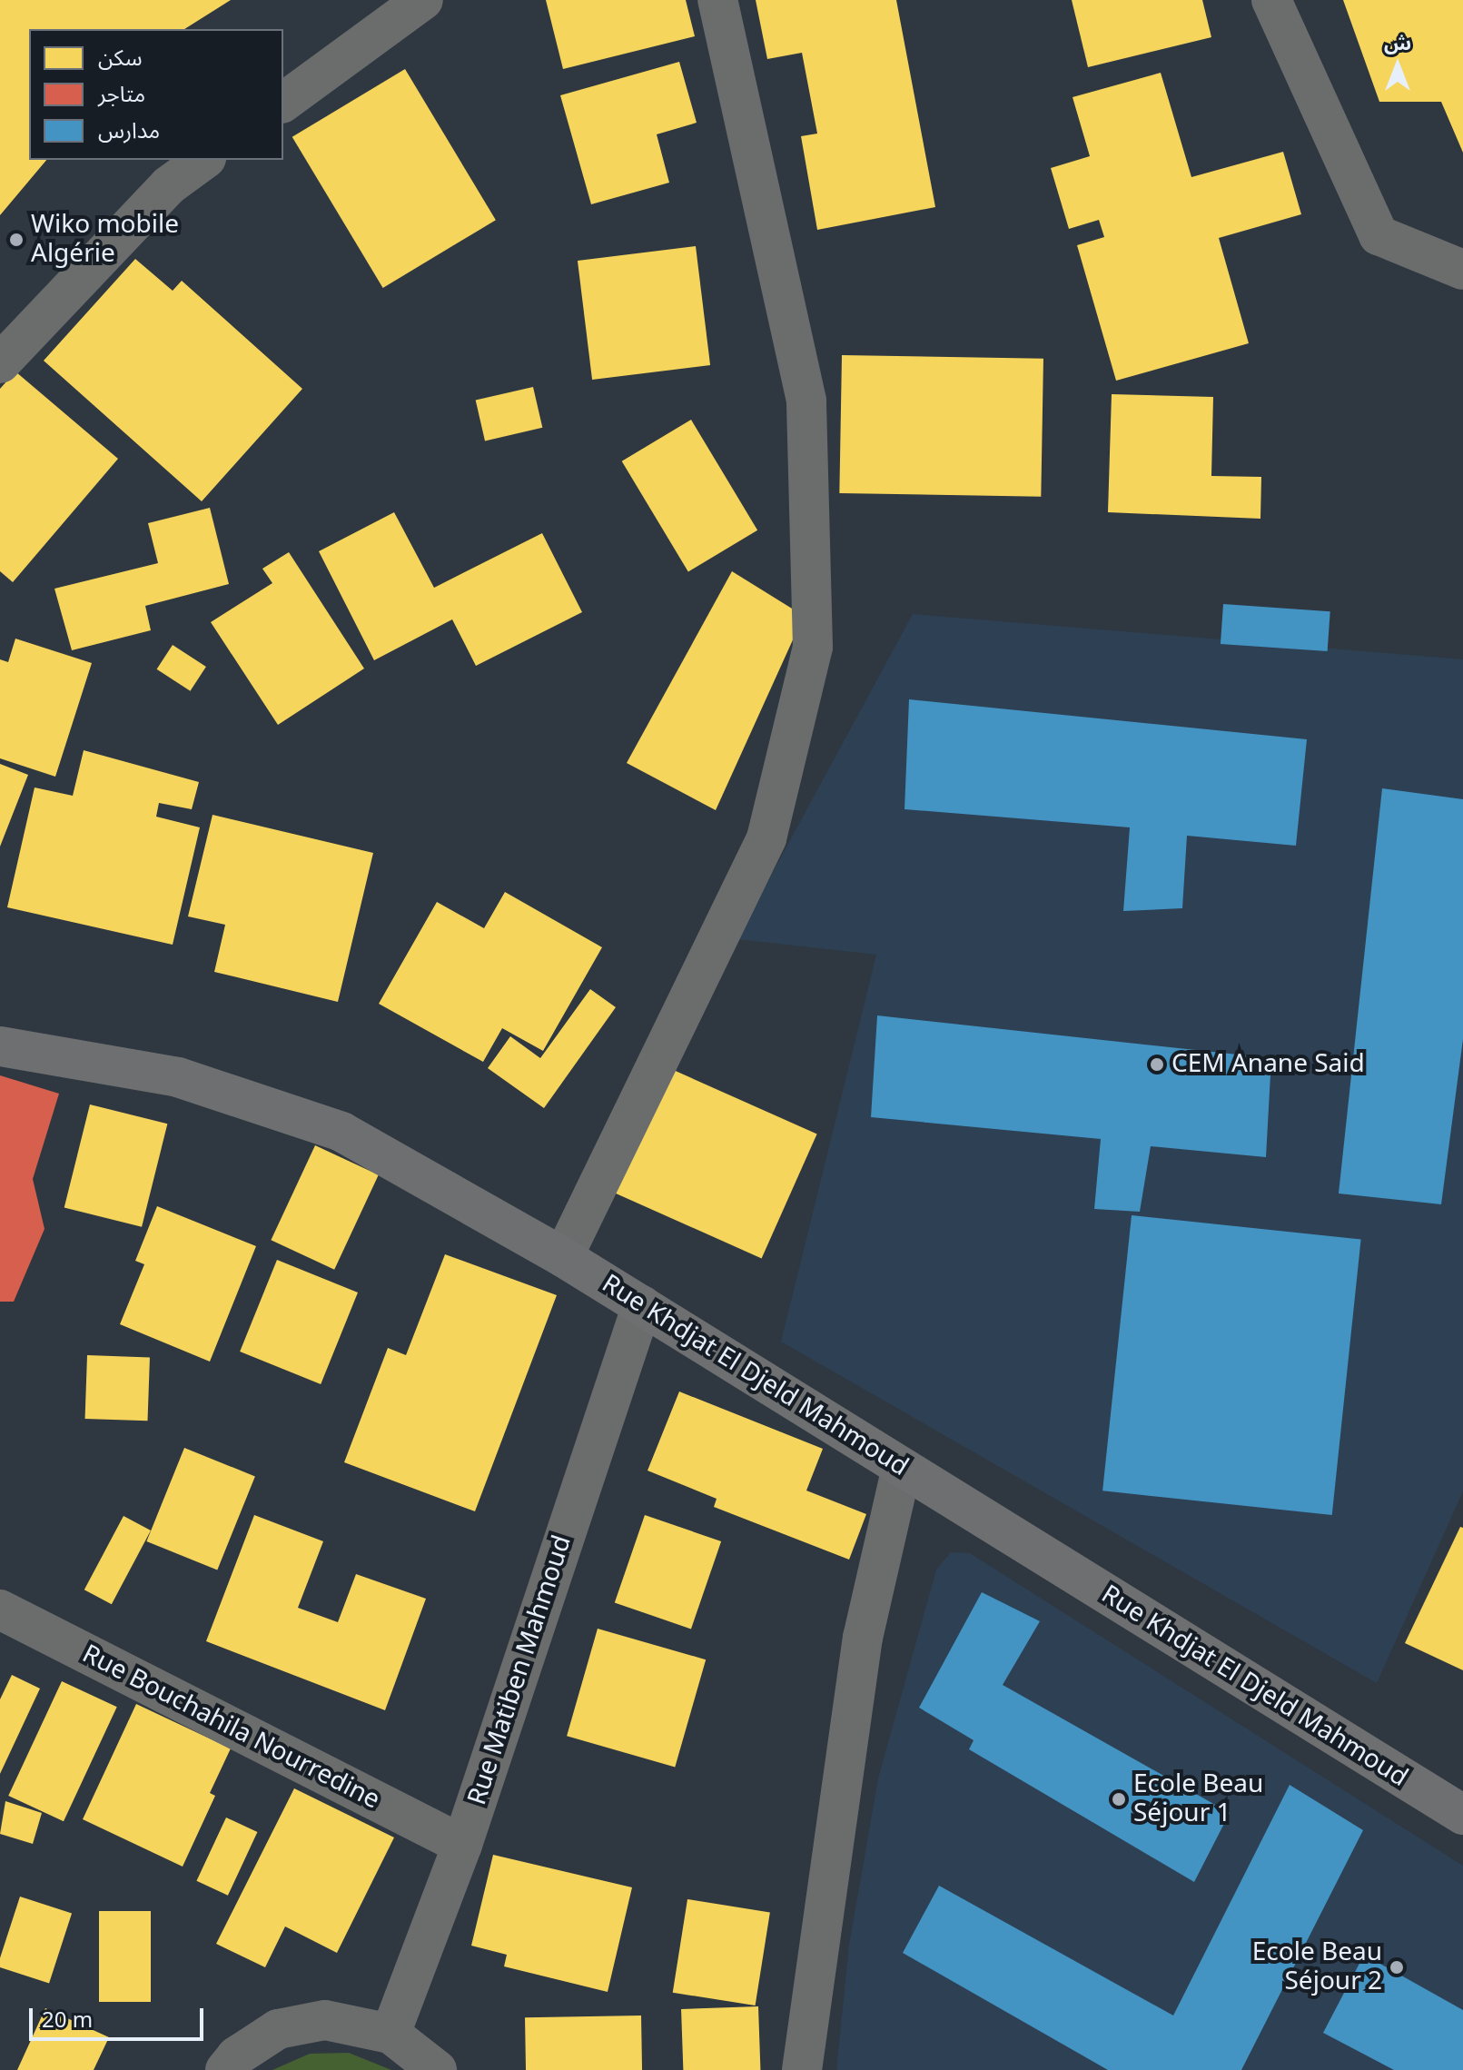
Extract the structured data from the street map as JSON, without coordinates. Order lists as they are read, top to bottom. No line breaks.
{"streets":{"street":["Rue Khdjat El Djeld Mahmoud","Rue Matiben Mahmoud","Rue Bouchahila Nourredine"]},"crossings":[["Rue Khdjat El Djeld Mahmoud","Rue Matiben Mahmoud"],["Rue Matiben Mahmoud","Rue Bouchahila Nourredine"]],"places":["Wiko mobile Algérie","CEM Anane Said","Ecole Beau Séjour 1","Ecole Beau Séjour 2"],"legend":["سكن","متاجر","مدارس"],"scale_bar":"20 m","north":"top"}
